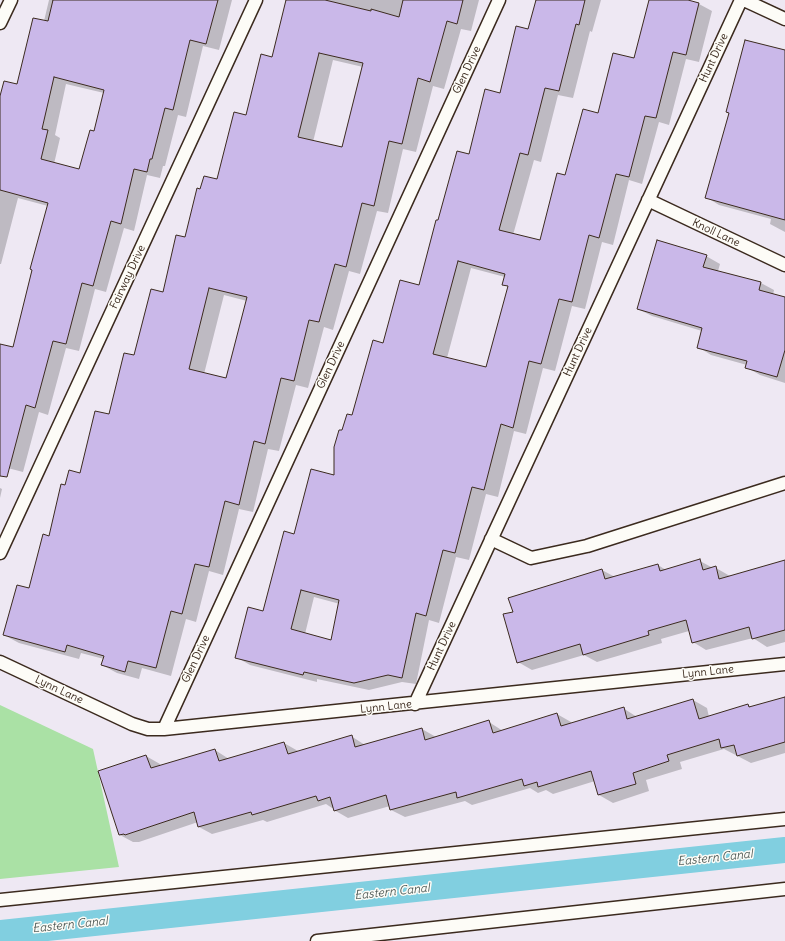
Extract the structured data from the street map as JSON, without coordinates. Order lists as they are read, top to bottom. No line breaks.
{"streets":{"lane":["Hunt Drive","Glen Drive","Knoll Lane","Fairway Drive","Lynn Lane"]},"crossings":[["Hunt Drive","Knoll Lane"],["Hunt Drive","Lynn Lane"],["Glen Drive","Lynn Lane"]],"water":["Eastern Canal"]}
